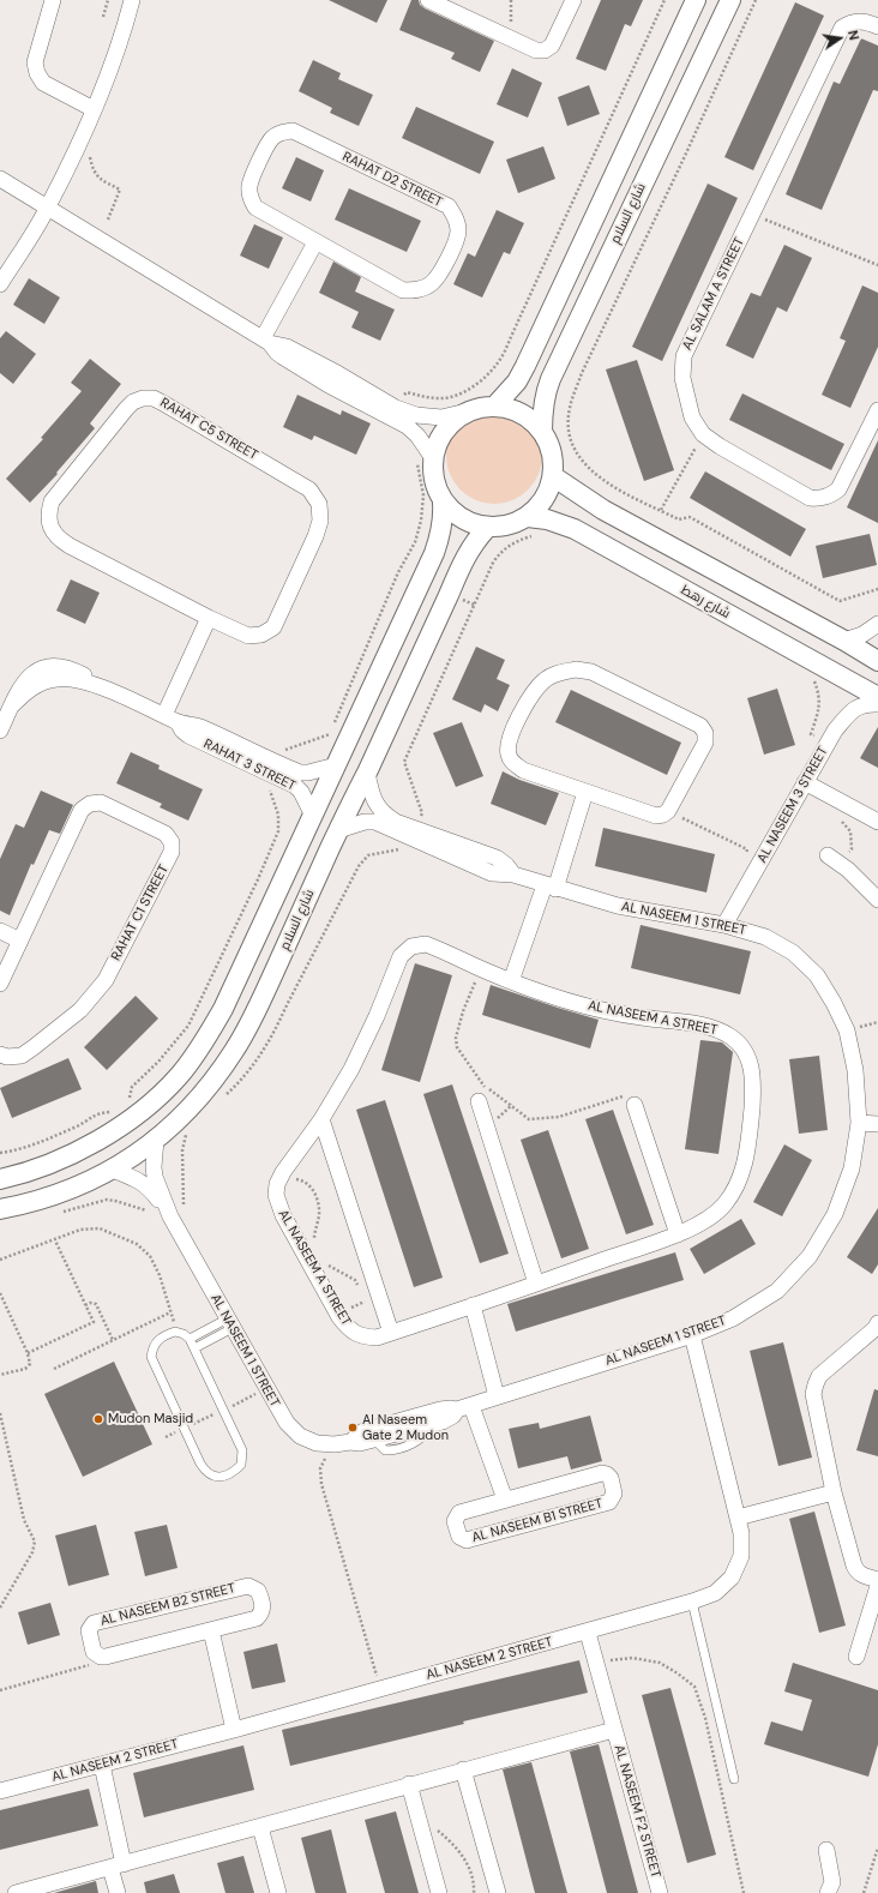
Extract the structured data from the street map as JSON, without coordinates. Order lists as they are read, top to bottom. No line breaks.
{"streets":{"street":["RAHAT D2 STREET","شارع السلام","AL SALAM A STREET","RAHAT C5 STREET","شارع رهط","RAHAT 3 STREET","AL NASEEM 3 STREET","RAHAT C1 STREET","AL NASEEM 1 STREET","AL NASEEM A STREET","AL NASEEM B1 STREET","AL NASEEM B2 STREET","AL NASEEM 2 STREET","AL NASEEM F2 STREET"]},"crossings":[["شارع السلام","شارع رهط"],["شارع السلام","AL NASEEM 1 STREET"],["AL NASEEM 3 STREET","AL NASEEM 1 STREET"],["AL NASEEM 1 STREET","AL NASEEM 2 STREET"],["AL NASEEM 2 STREET","AL NASEEM F2 STREET"]],"places":["Mudon Masjid","Al Naseem Gate 2 Mudon"],"north":"right"}
